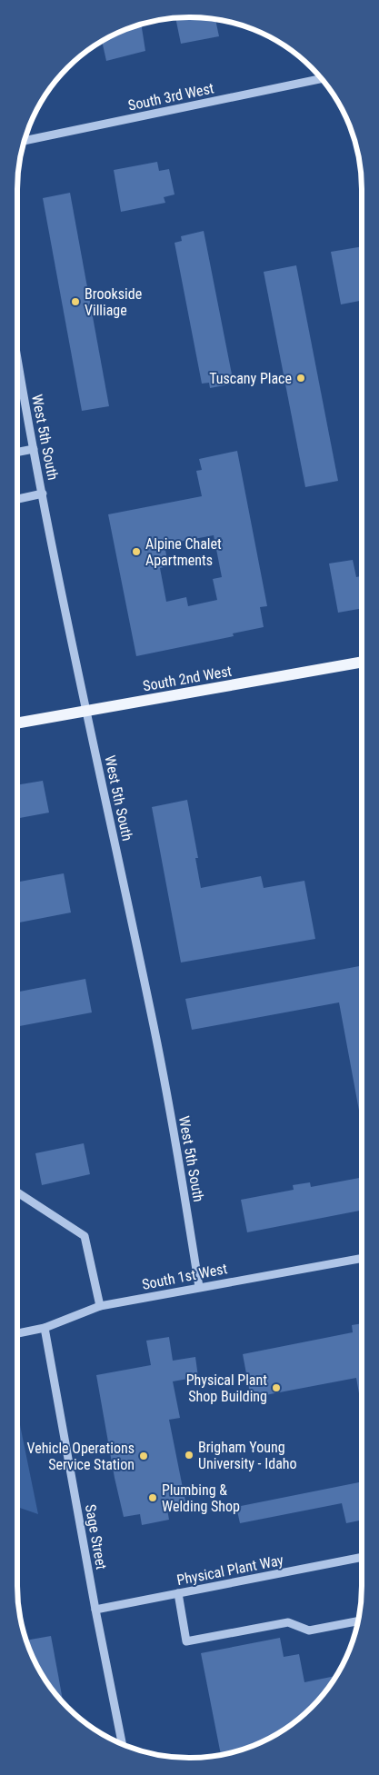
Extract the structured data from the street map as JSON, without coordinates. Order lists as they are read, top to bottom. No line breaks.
{"streets":{"main road":["South 2nd West"],"street":["South 3rd West","West 5th South","South 1st West","Sage Street","Physical Plant Way"]},"crossings":[["West 5th South","South 2nd West"],["West 5th South","South 1st West"],["South 1st West","Sage Street"],["Sage Street","Physical Plant Way"]],"places":["Brookside Villiage","Tuscany Place","Alpine Chalet Apartments","Physical Plant Shop Building","Brigham Young University - Idaho","Vehicle Operations Service Station","Plumbing & Welding Shop"]}
